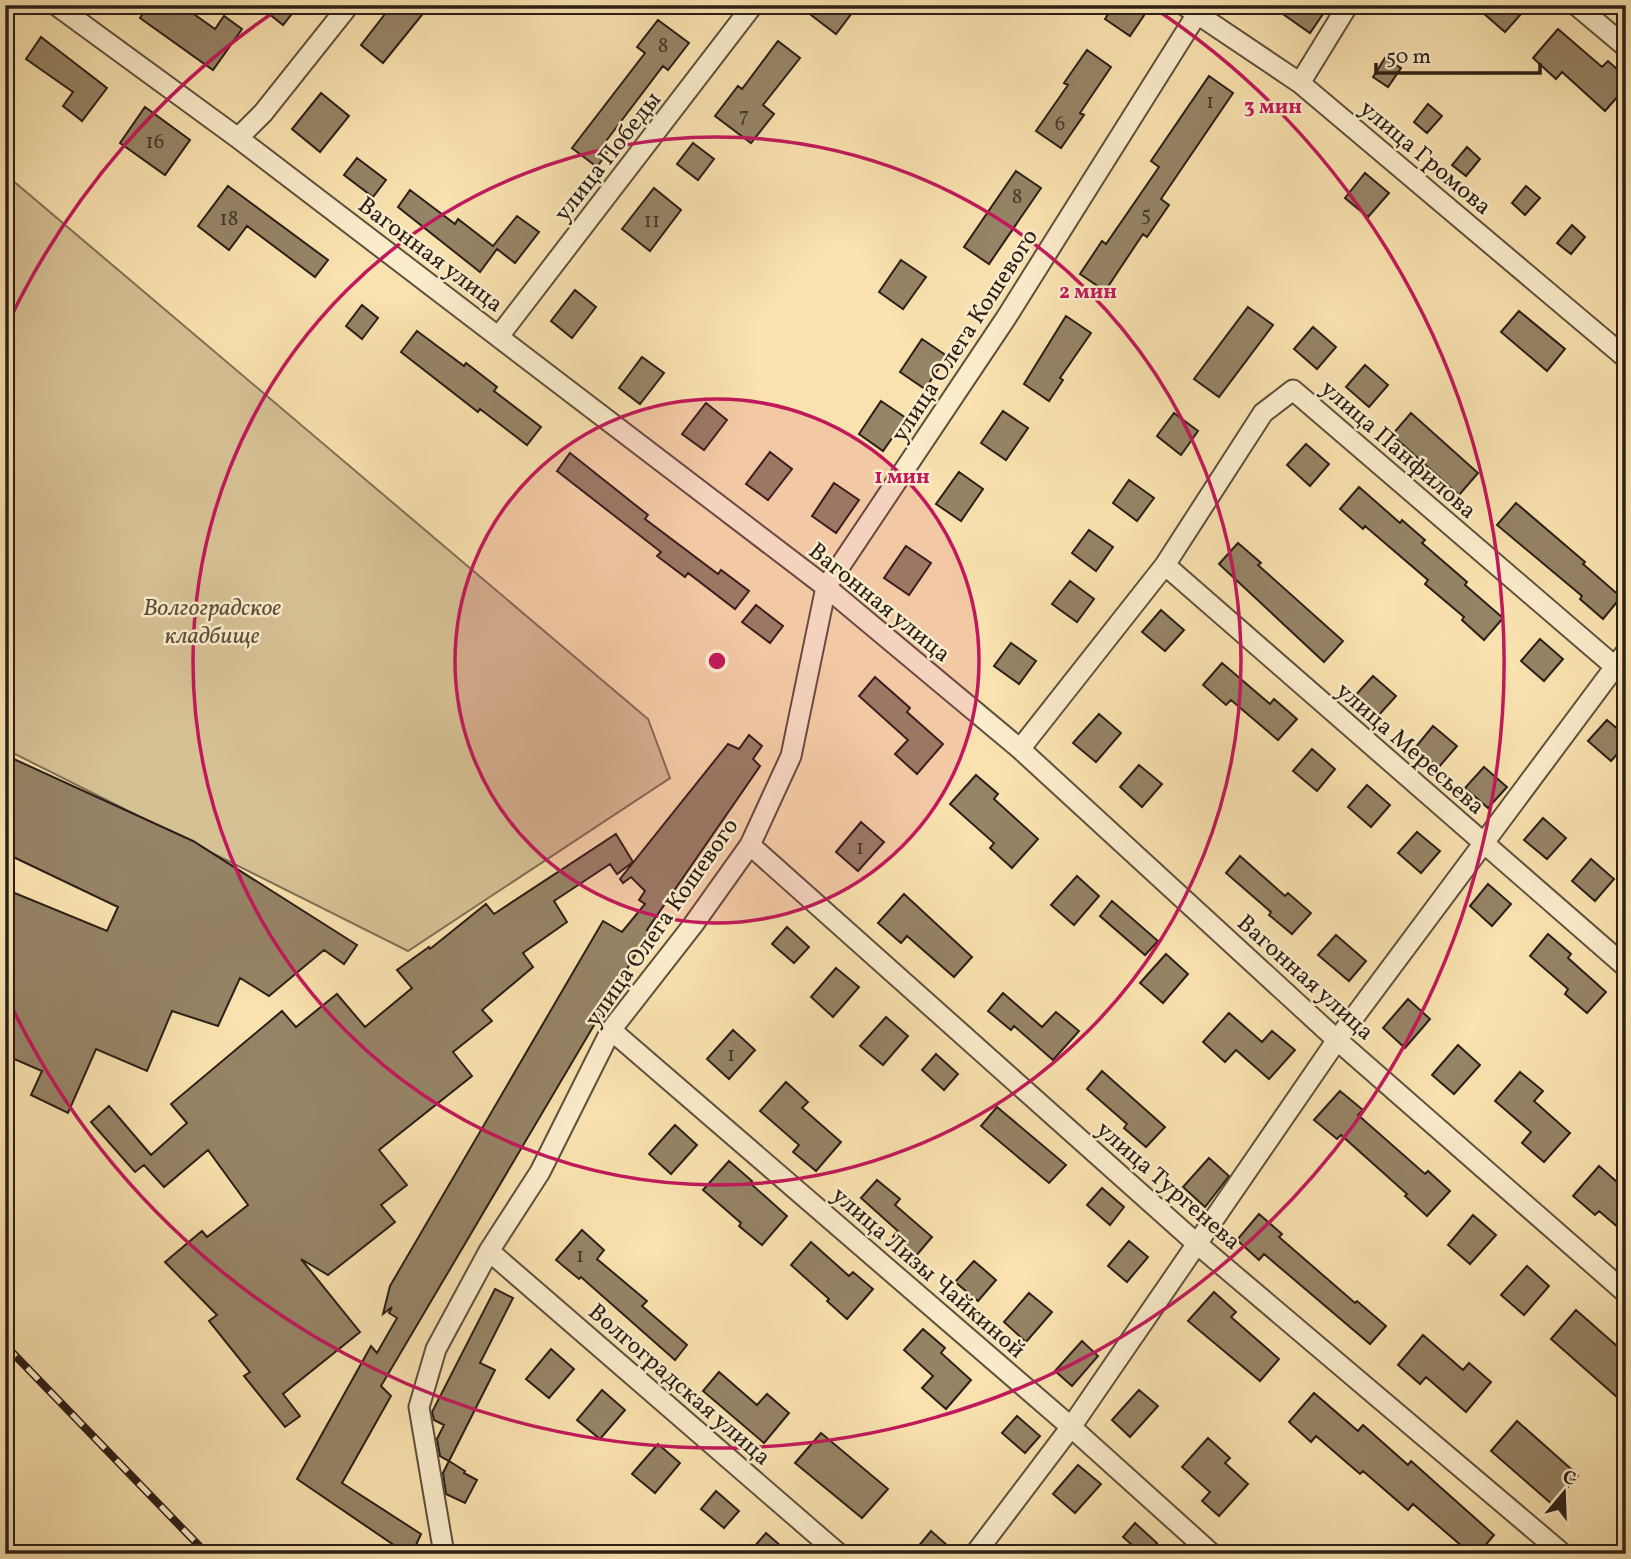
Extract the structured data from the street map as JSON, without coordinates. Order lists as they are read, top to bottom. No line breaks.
{"streets":{"street":["улица Победы","улица Громова","Вагонная улица","улица Олега Кошевого","улица Панфилова","улица Мересьева","улица Тургенева","улица Лизы Чайкиной","Волгоградская улица"]},"crossings":[["улица Победы","Вагонная улица"],["улица Громова","улица Олега Кошевого"],["Вагонная улица","улица Олега Кошевого"],["Вагонная улица","улица Панфилова"],["улица Олега Кошевого","улица Тургенева"],["улица Олега Кошевого","улица Лизы Чайкиной"],["улица Олега Кошевого","Волгоградская улица"],["улица Панфилова","улица Мересьева"]],"parks":["Волгоградское кладбище"],"house_numbers":["8","1","7","6","16","8","5","18","11","1","1","1"],"scale_bar":"50 m","north":"top","rings":["3 мин","2 мин","1 мин"]}
